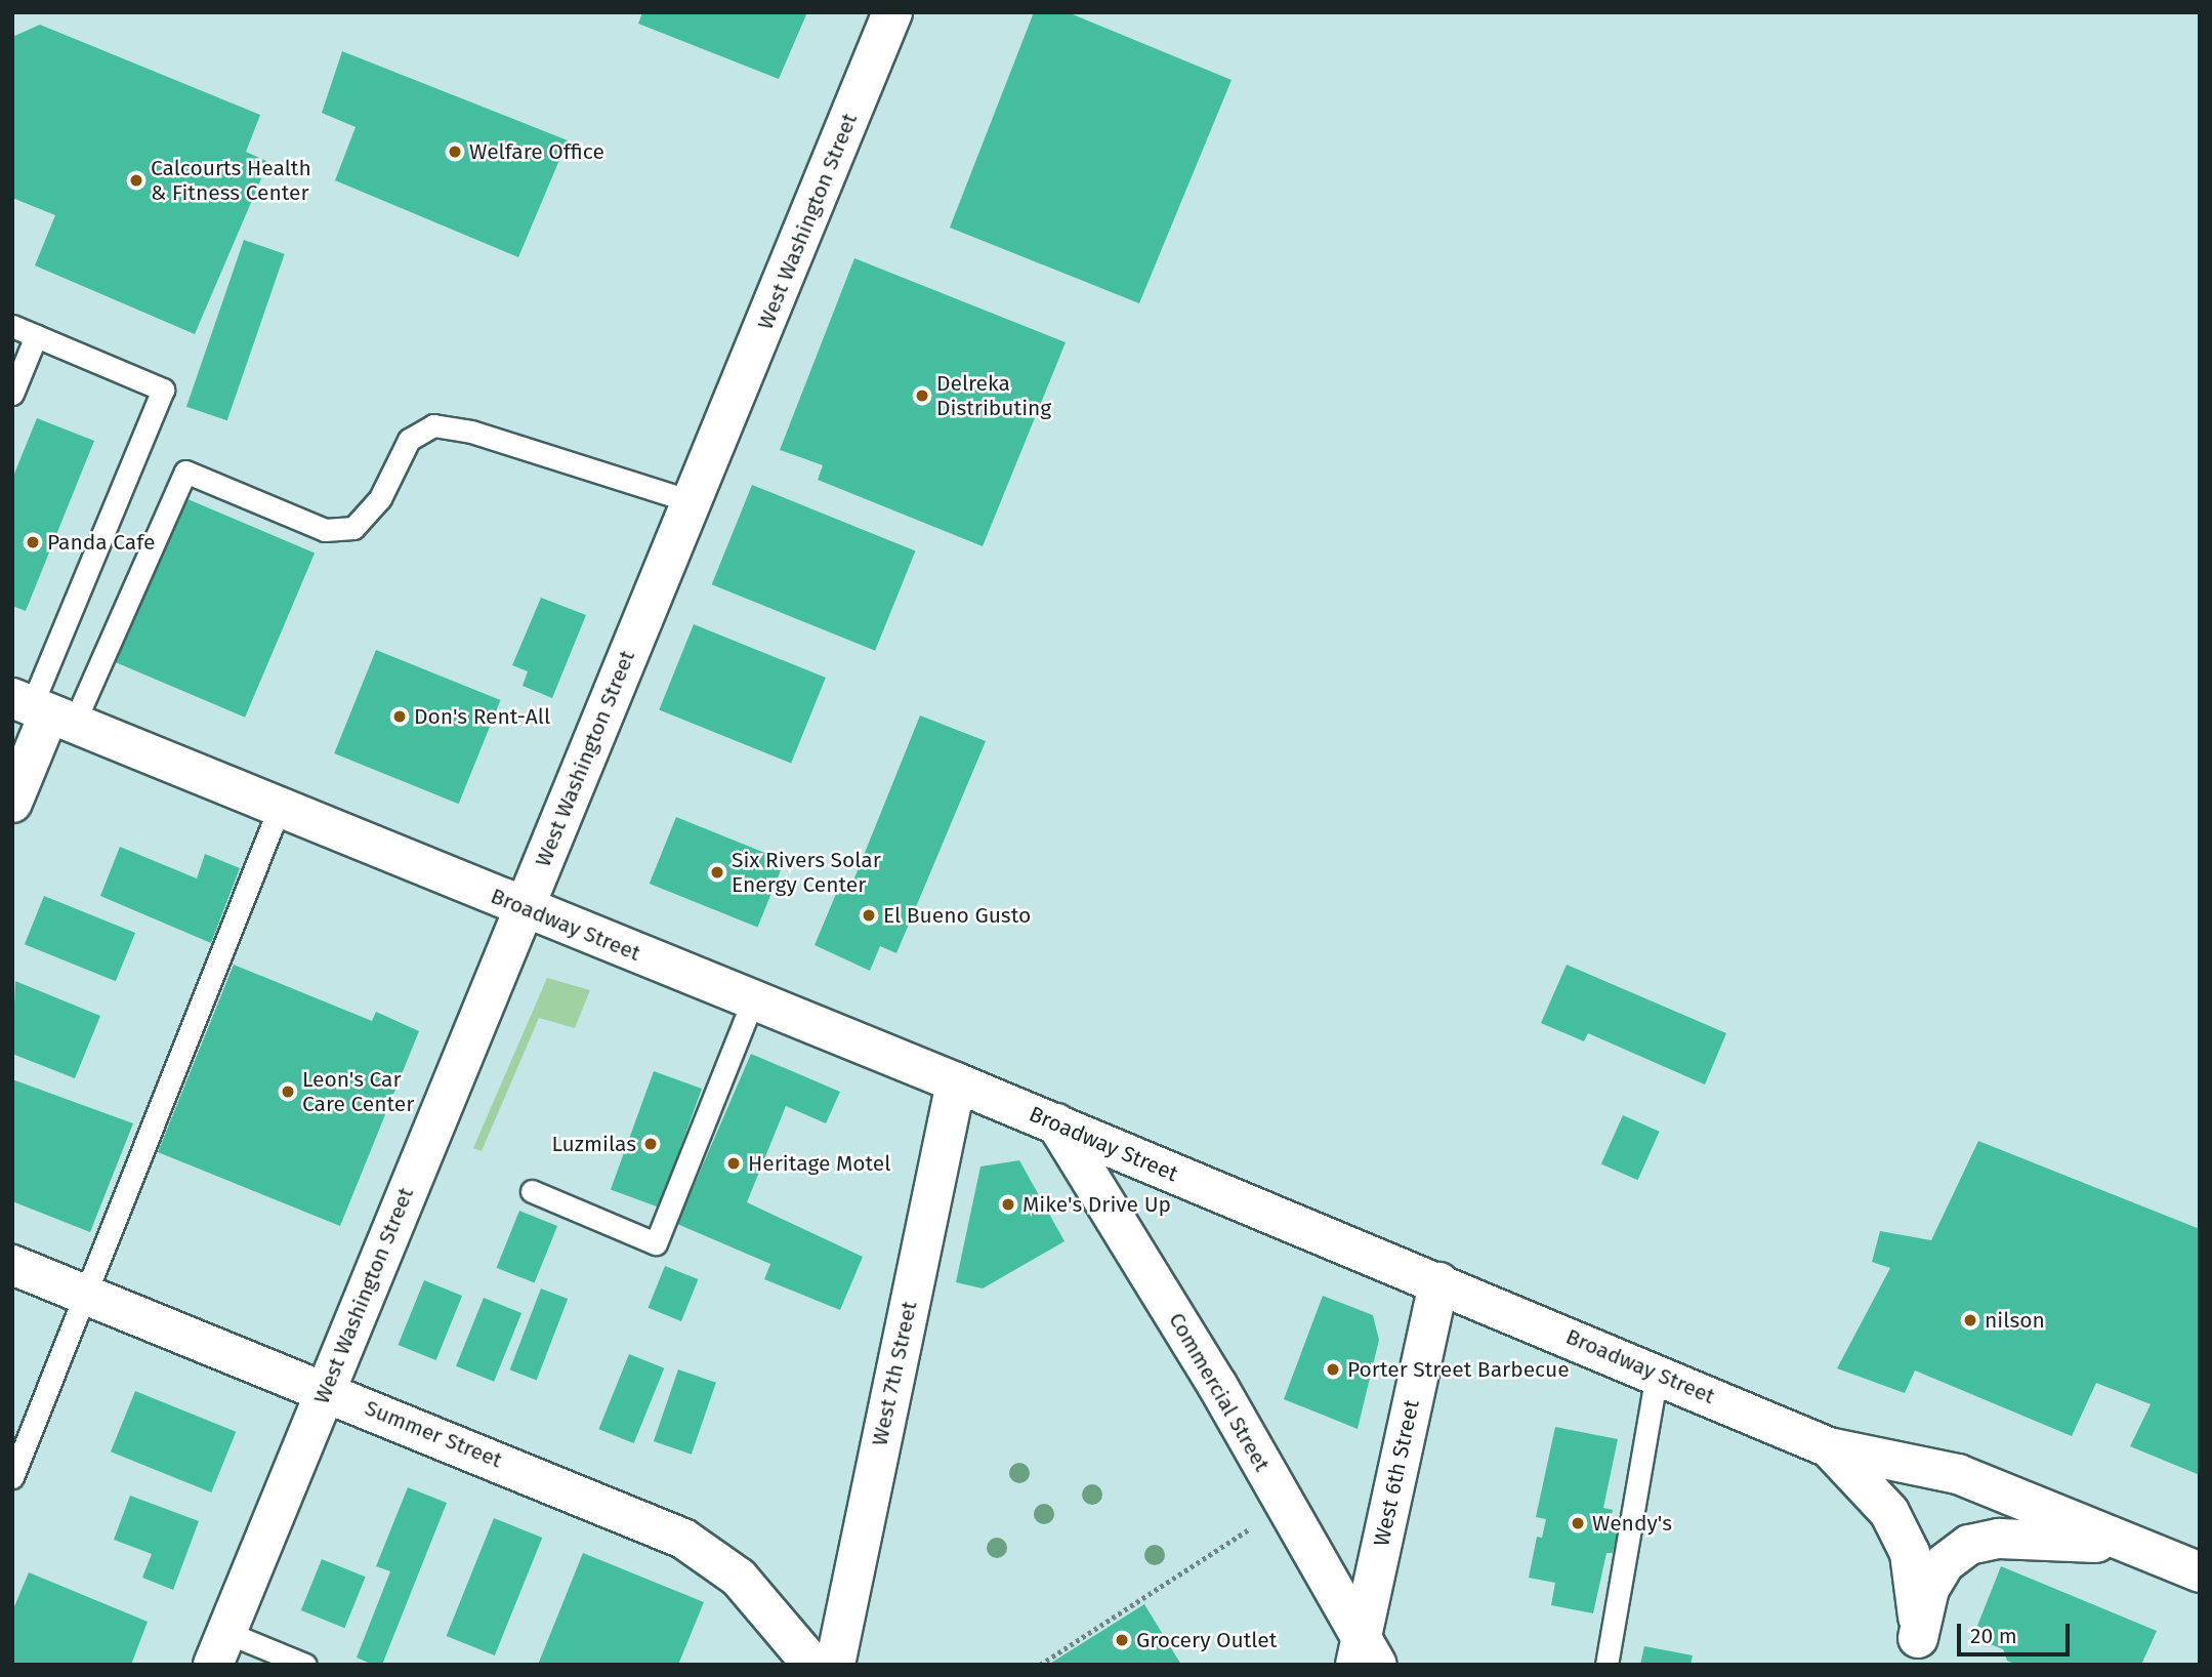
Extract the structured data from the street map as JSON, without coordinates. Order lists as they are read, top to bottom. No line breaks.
{"streets":{"main road":["West Washington Street","Broadway Street","West 7th Street","Commercial Street","Summer Street","West 6th Street"]},"crossings":[["West Washington Street","Broadway Street"],["West Washington Street","Summer Street"],["Broadway Street","West 7th Street"],["Broadway Street","Commercial Street"],["Broadway Street","West 6th Street"],["Commercial Street","West 6th Street"]],"places":["Welfare Office","Calcourts Health & Fitness Center","Delreka Distributing","Panda Cafe","Don's Rent-All","Six Rivers Solar Energy Center","El Bueno Gusto","Leon's Car Care Center","Luzmilas","Heritage Motel","Mike's Drive Up","nilson","Porter Street Barbecue","Wendy's","Grocery Outlet"],"scale_bar":"20 m"}
